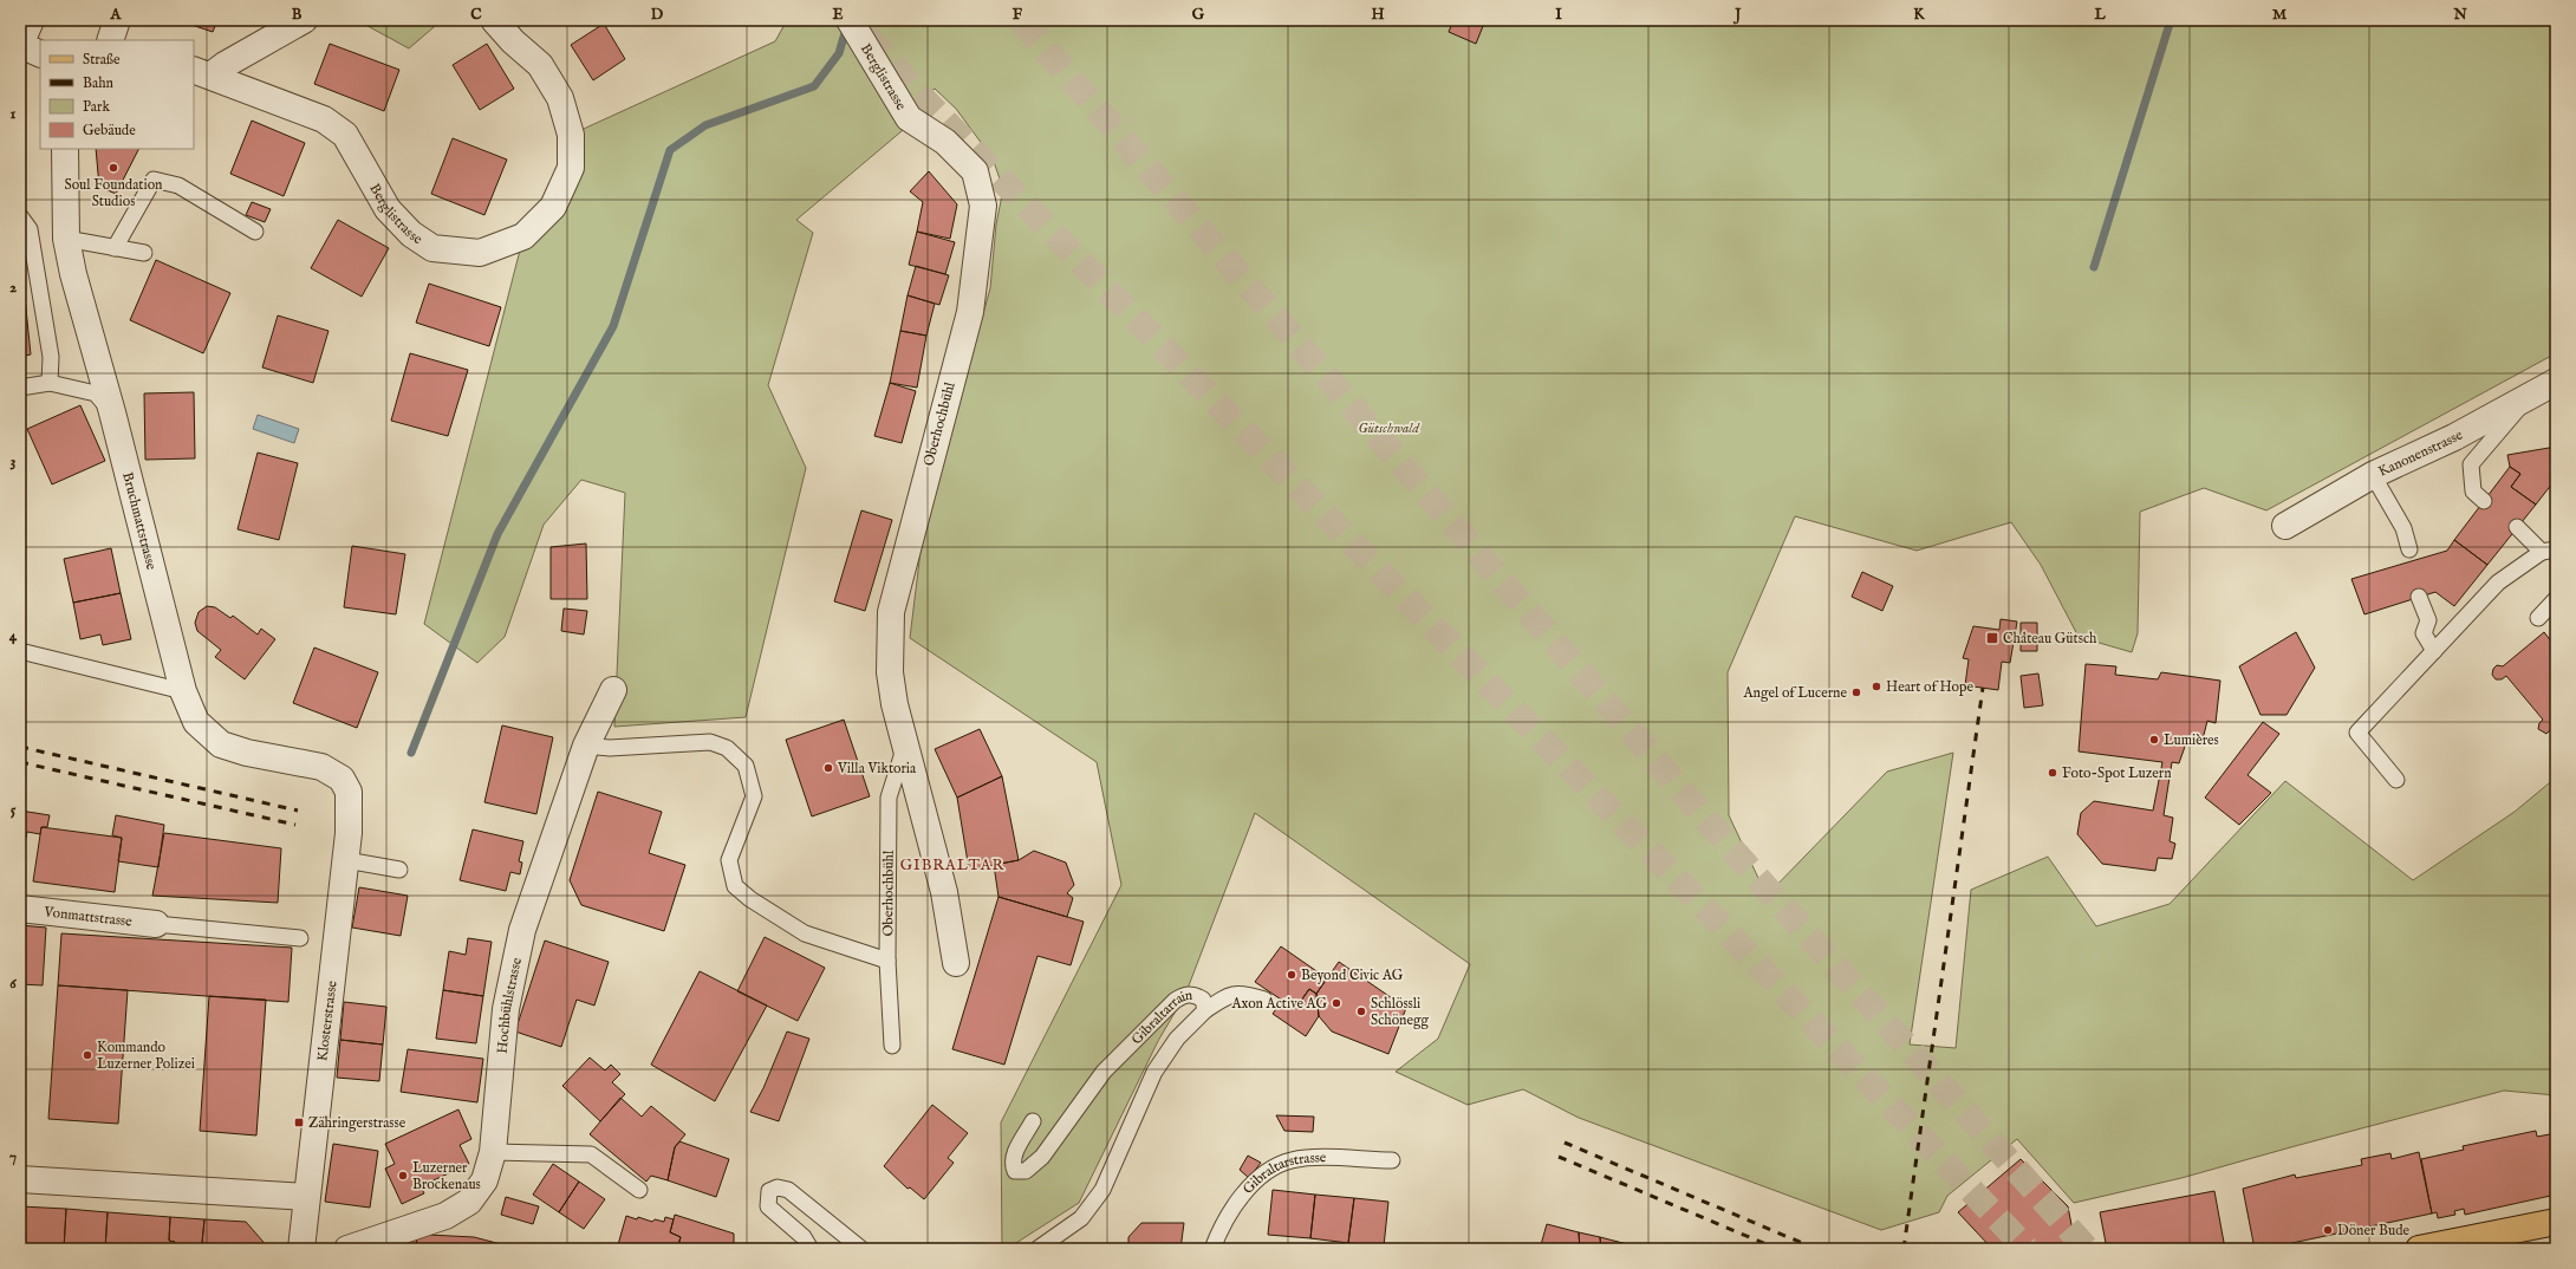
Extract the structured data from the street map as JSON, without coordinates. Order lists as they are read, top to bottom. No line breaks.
{"streets":{"street":["Berglistrasse","Oberhochbühl","Kanonenstrasse","Bruchmattstrasse","Vonmattstrasse","Hochbühlstrasse","Klosterstrasse"],"lane":["Gibraltarrain","Gibraltarstrasse"]},"crossings":[["Berglistrasse","Oberhochbühl"],["Bruchmattstrasse","Klosterstrasse"]],"districts":["GIBRALTAR"],"parks":["Gütschwald"],"places":{"other":["Soul Foundation Studios","Heart of Hope","Angel of Lucerne","Lumières","Villa Viktoria","Foto-Spot Luzern","Beyond Civic AG","Axon Active AG","Schlössli Schönegg","Kommando Luzerner Polizei","Luzerner Brockenaus","Döner Bude"],"transit":["Château Gütsch","Zähringerstrasse"]},"legend":["Straße","Bahn","Park","Gebäude"],"grid":{"columns":["A","B","C","D","E","F","G","H","I","J","K","L","M","N"],"rows":["1","2","3","4","5","6","7"]}}
